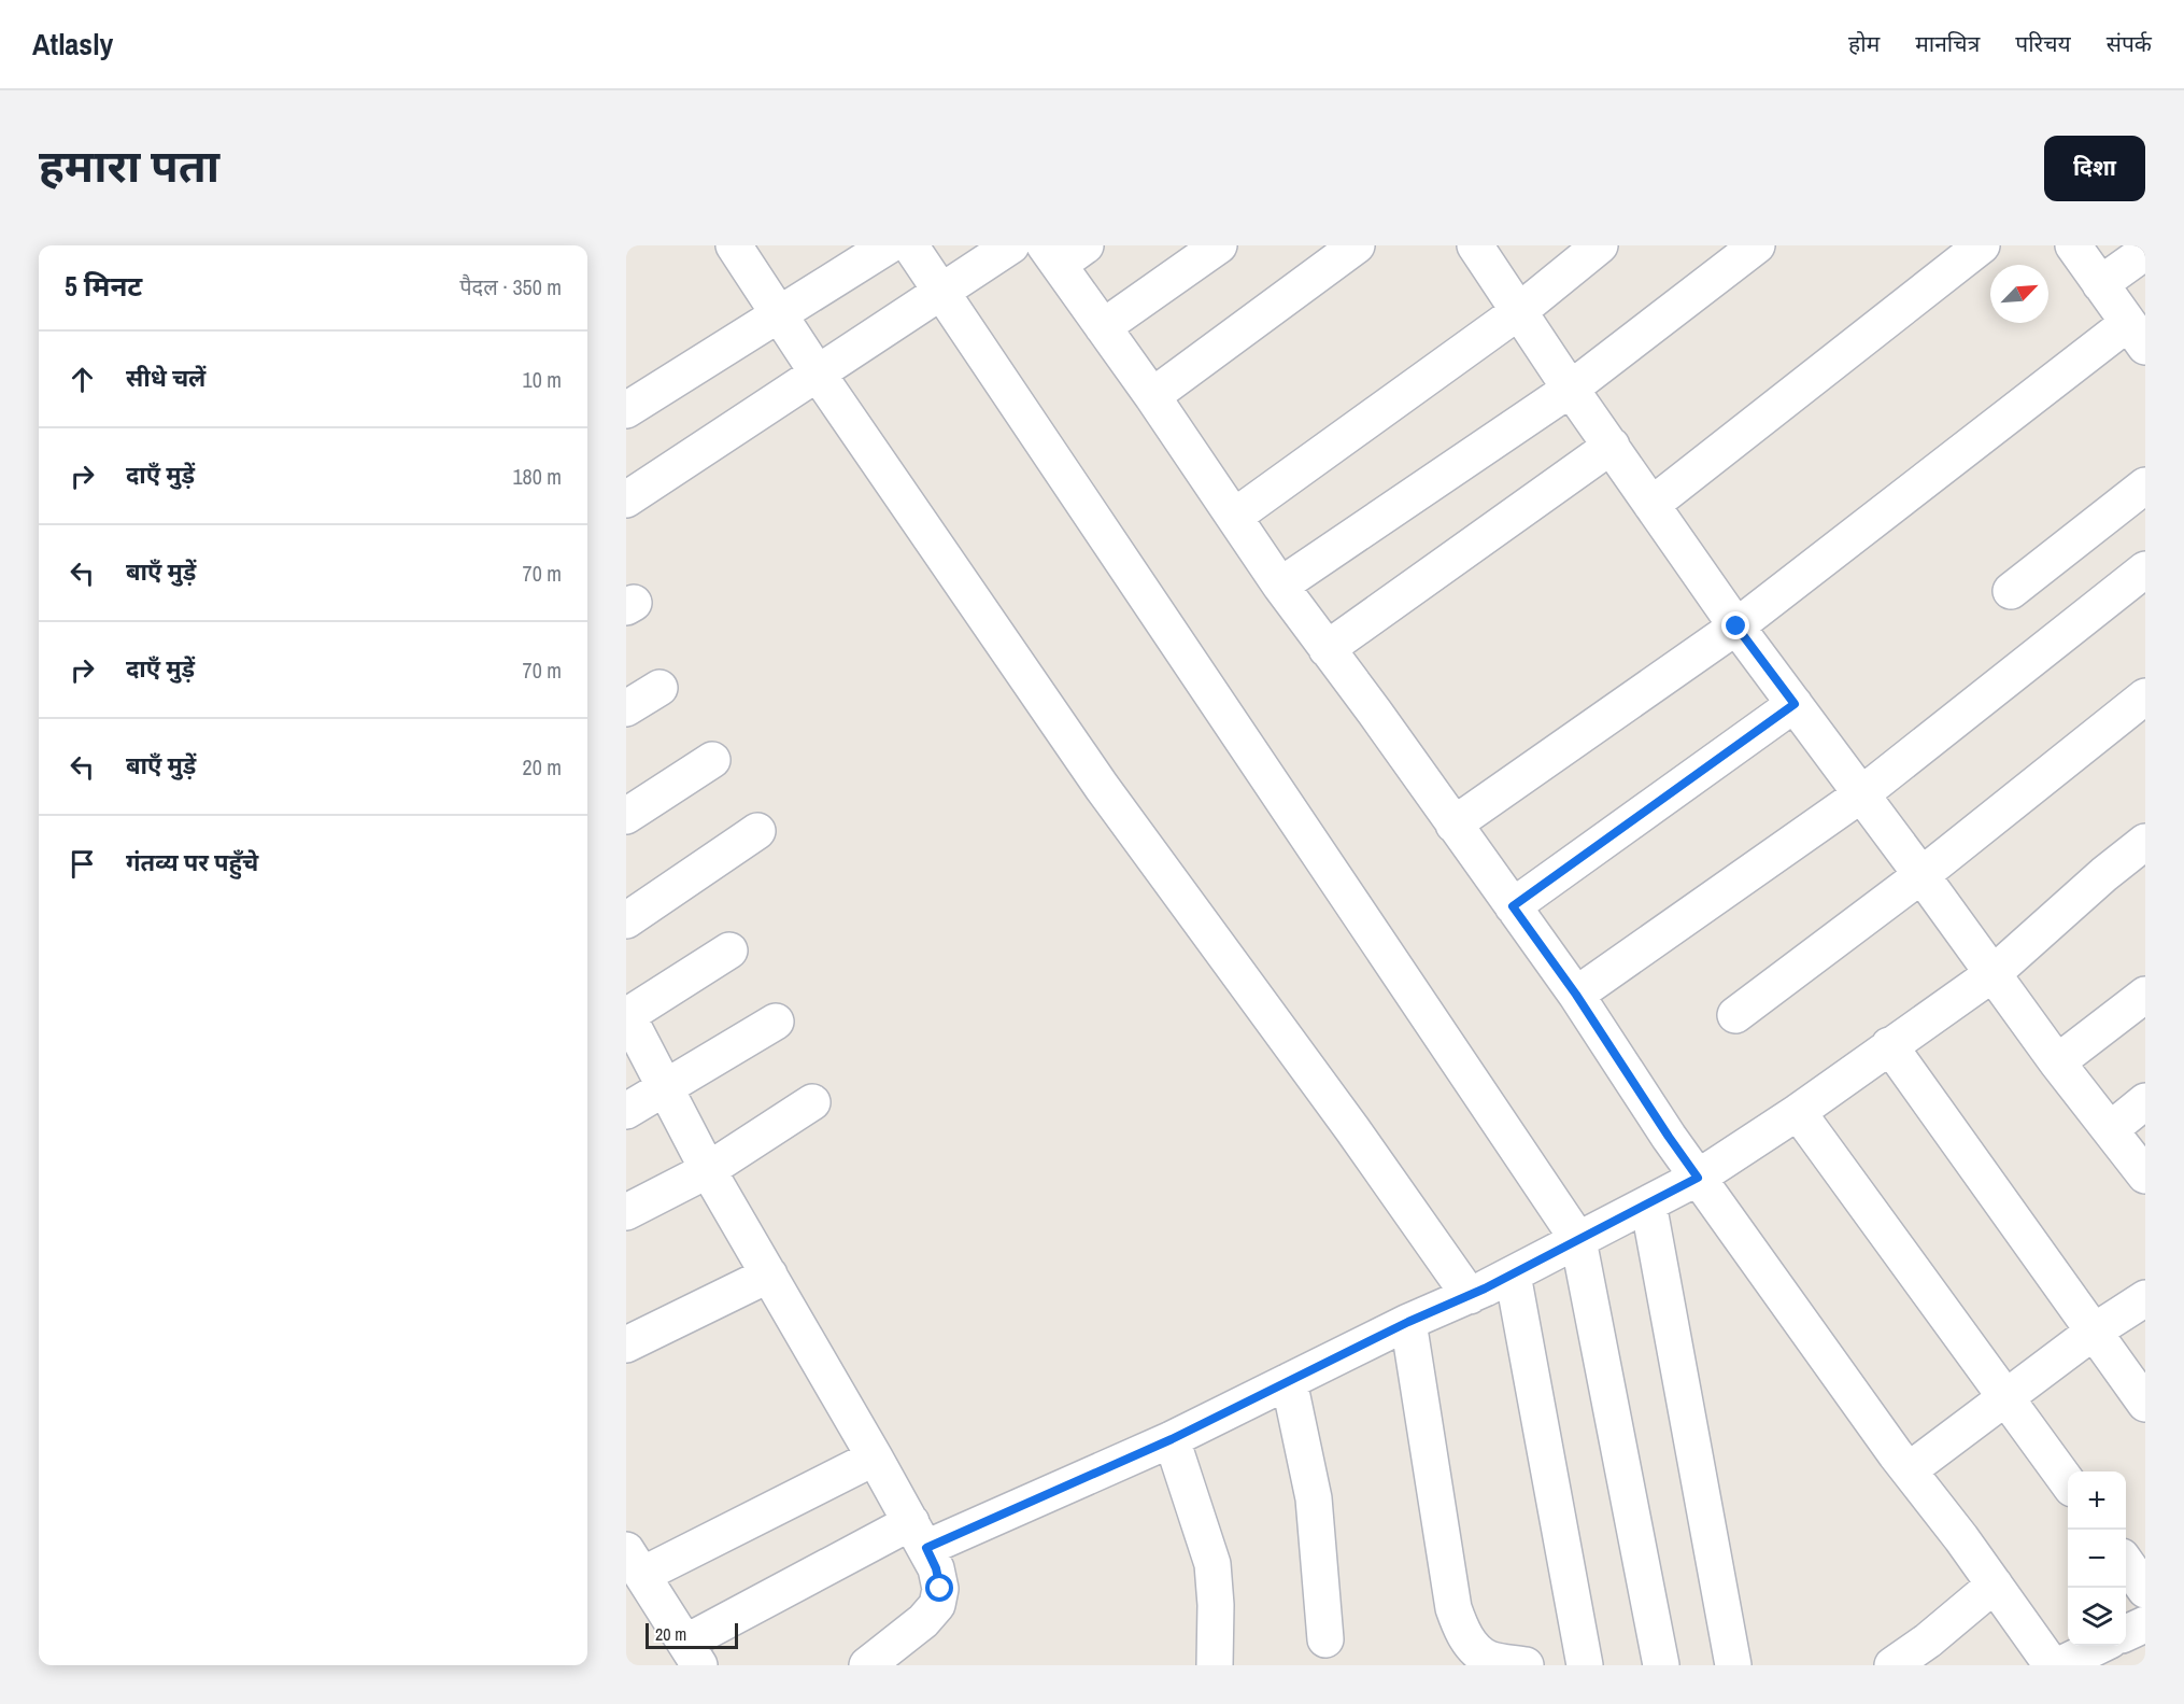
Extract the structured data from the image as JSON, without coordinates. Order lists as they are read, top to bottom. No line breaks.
{"scale_bar":"20 m","north":"top right","page":{"header":"Atlasly","nav":["होम","मानचित्र","परिचय","संपर्क"],"title":"हमारा पता","buttons":"दिशा","heading":["5 मिनट","पैदल · 350 m"],"list":[["सीधे चलें","10 m"],["दाएँ मुड़ें","180 m"],["बाएँ मुड़ें","70 m"],["दाएँ मुड़ें","70 m"],["बाएँ मुड़ें","20 m"],"गंतव्य पर पहुँचे"],"map_buttons":["+","−"],"scale":"20 m"}}
